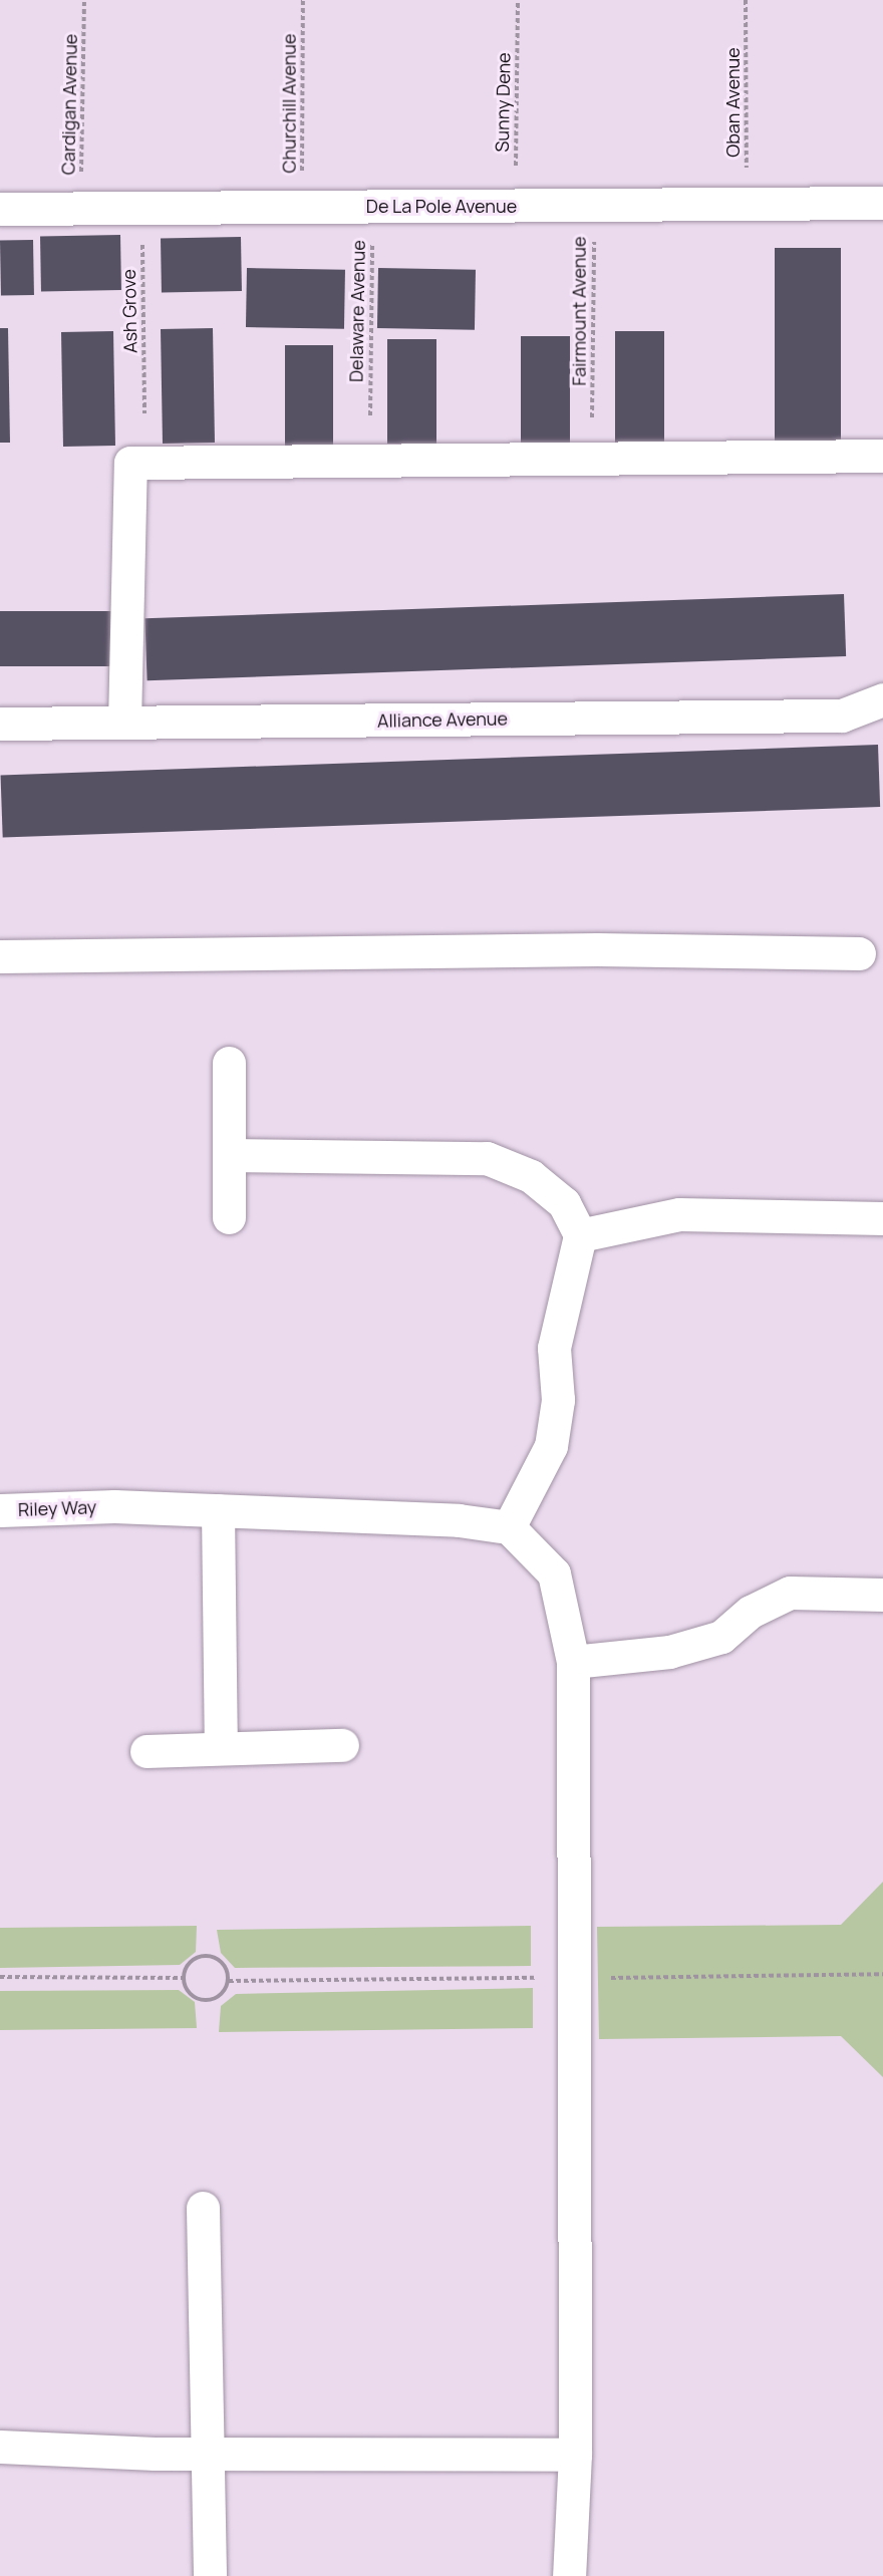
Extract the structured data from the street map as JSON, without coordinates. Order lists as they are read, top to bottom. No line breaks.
{"streets":{"street":["De La Pole Avenue","Alliance Avenue","Riley Way"],"path":["Sunny Dene","Oban Avenue","Churchill Avenue","Cardigan Avenue","Ash Grove","Delaware Avenue","Fairmount Avenue"]},"crossings":[["Sunny Dene","De La Pole Avenue"],["Oban Avenue","De La Pole Avenue"],["Churchill Avenue","De La Pole Avenue"],["Cardigan Avenue","De La Pole Avenue"],["De La Pole Avenue","Ash Grove"],["De La Pole Avenue","Delaware Avenue"],["De La Pole Avenue","Fairmount Avenue"]]}
